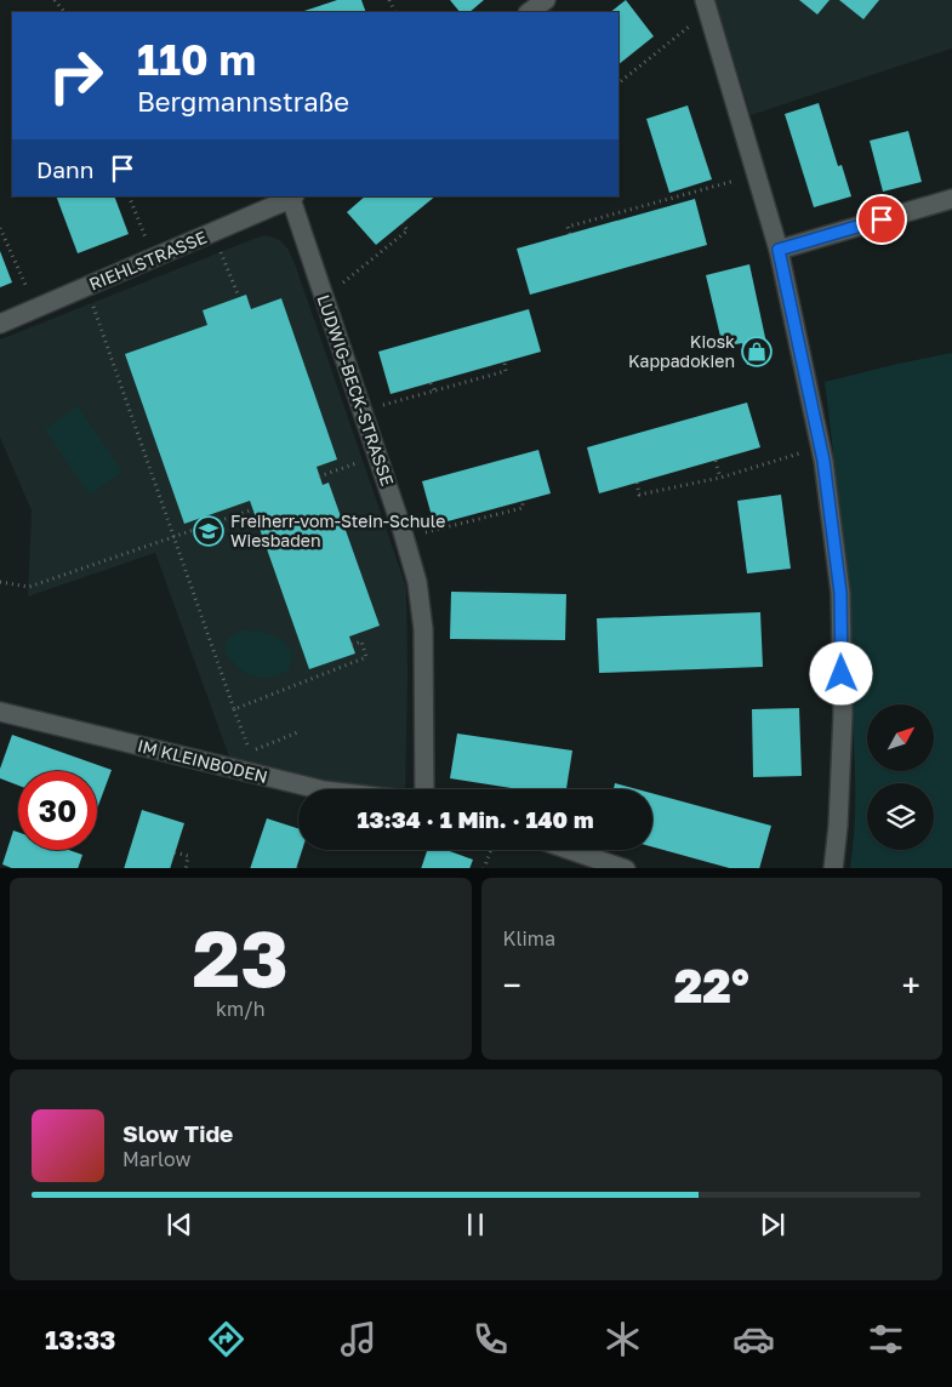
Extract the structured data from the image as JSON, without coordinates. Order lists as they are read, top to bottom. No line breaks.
{"streets":{"street":["RIEHLSTRASSE","LUDWIG-BECK-STRASSE","IM KLEINBODEN"]},"crossings":[["RIEHLSTRASSE","LUDWIG-BECK-STRASSE"]],"places":{"shop":["Kiosk Kappadokien"],"school or university":["Freiherr-vom-Stein-Schule Wiesbaden"]},"north":"top right","page":{"turn":["110 m","Bergmannstraße"],"then":"Dann","limit":"30","trip":"13:34 · 1 Min. · 140 m","tile":[["23","km/h"],"Klima"],"heat":["−","22°","+"],"song":["Slow Tide","Marlow"],"tabs":"13:33"}}
